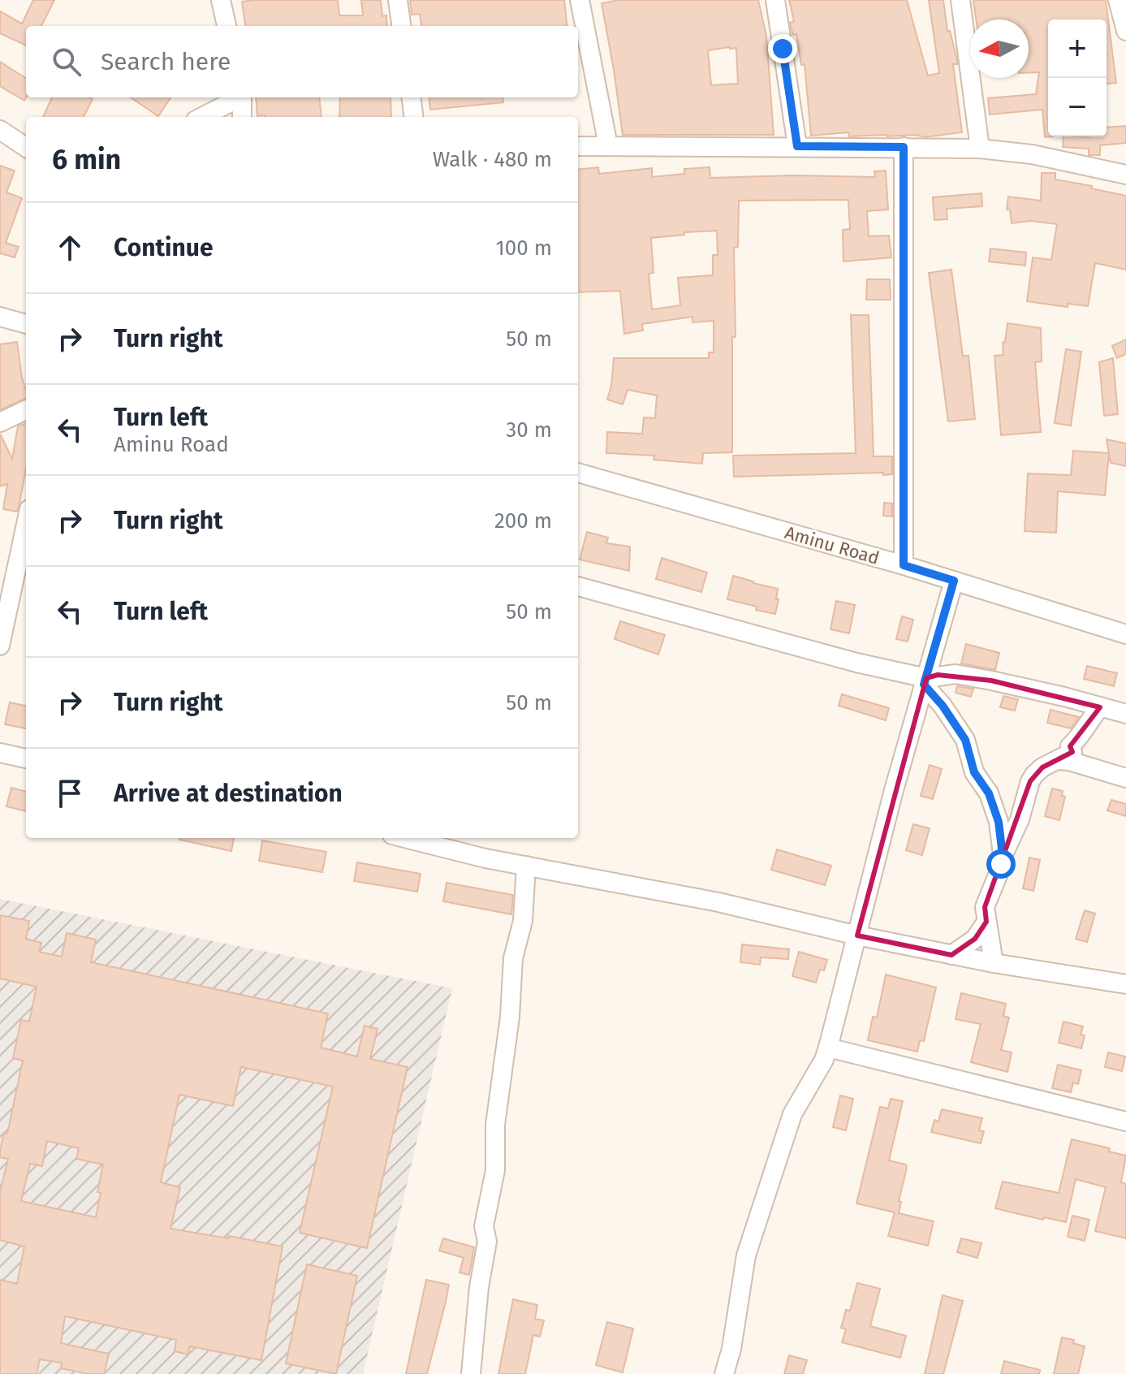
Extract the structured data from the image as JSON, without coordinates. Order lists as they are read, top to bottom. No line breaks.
{"streets":{"street":["Aminu Road"]},"north":"left","page":{"map_buttons":["+","−"],"search":"Search here","heading":["6 min","Walk · 480 m"],"list":[["Continue","100 m"],["Turn right","50 m"],["Turn left","Aminu Road","30 m"],["Turn right","200 m"],["Turn left","50 m"],["Turn right","50 m"],"Arrive at destination"]}}
